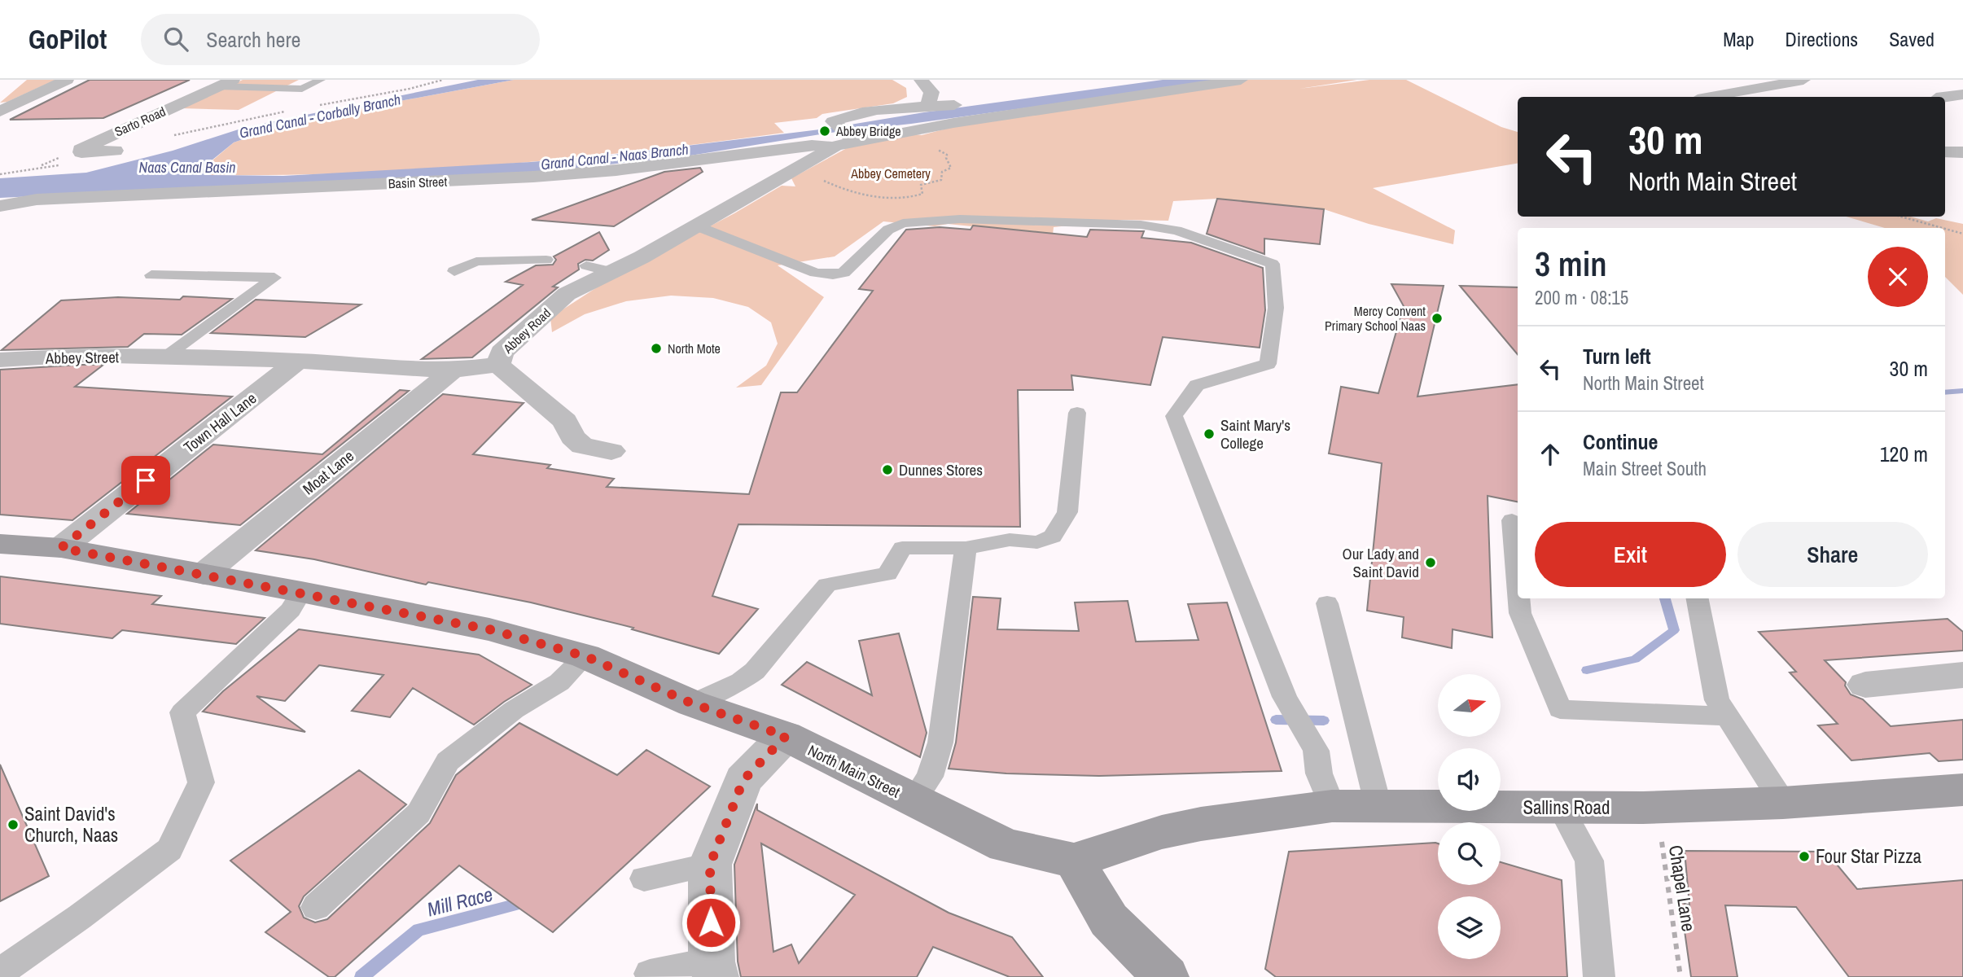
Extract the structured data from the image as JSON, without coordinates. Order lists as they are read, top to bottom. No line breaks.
{"streets":{"main road":["North Main Street","Sallins Road"],"street":["Sarto Road","Basin Street","Abbey Road","Abbey Street","Town Hall Lane","Moat Lane"],"path":["Chapel Lane"]},"crossings":[["Basin Street","Abbey Road"],["Abbey Road","Abbey Street"],["Abbey Road","Town Hall Lane"],["Abbey Road","Moat Lane"],["Town Hall Lane","North Main Street"],["Moat Lane","North Main Street"],["North Main Street","Sallins Road"],["Sallins Road","Chapel Lane"]],"water":["Grand Canal - Corbally Branch","Grand Canal - Naas Branch","Naas Canal Basin","Mill Race"],"parks":["Abbey Cemetery"],"places":["Abbey Bridge","Mercy Convent Primary School Naas","North Mote","Saint Mary's College","Dunnes Stores","Our Lady and Saint David","Saint David's Church, Naas","Four Star Pizza"],"north":"right","page":{"header":"GoPilot","search":"Search here","nav":["Map","Directions","Saved"],"turn":["30 m","North Main Street"],"heading":["3 min","200 m · 08:15"],"list":[{"name":"Turn left","note":"North Main Street","value":"30 m"},{"name":"Continue","note":"Main Street South","value":"120 m"}],"buttons":["Exit","Share"]}}
